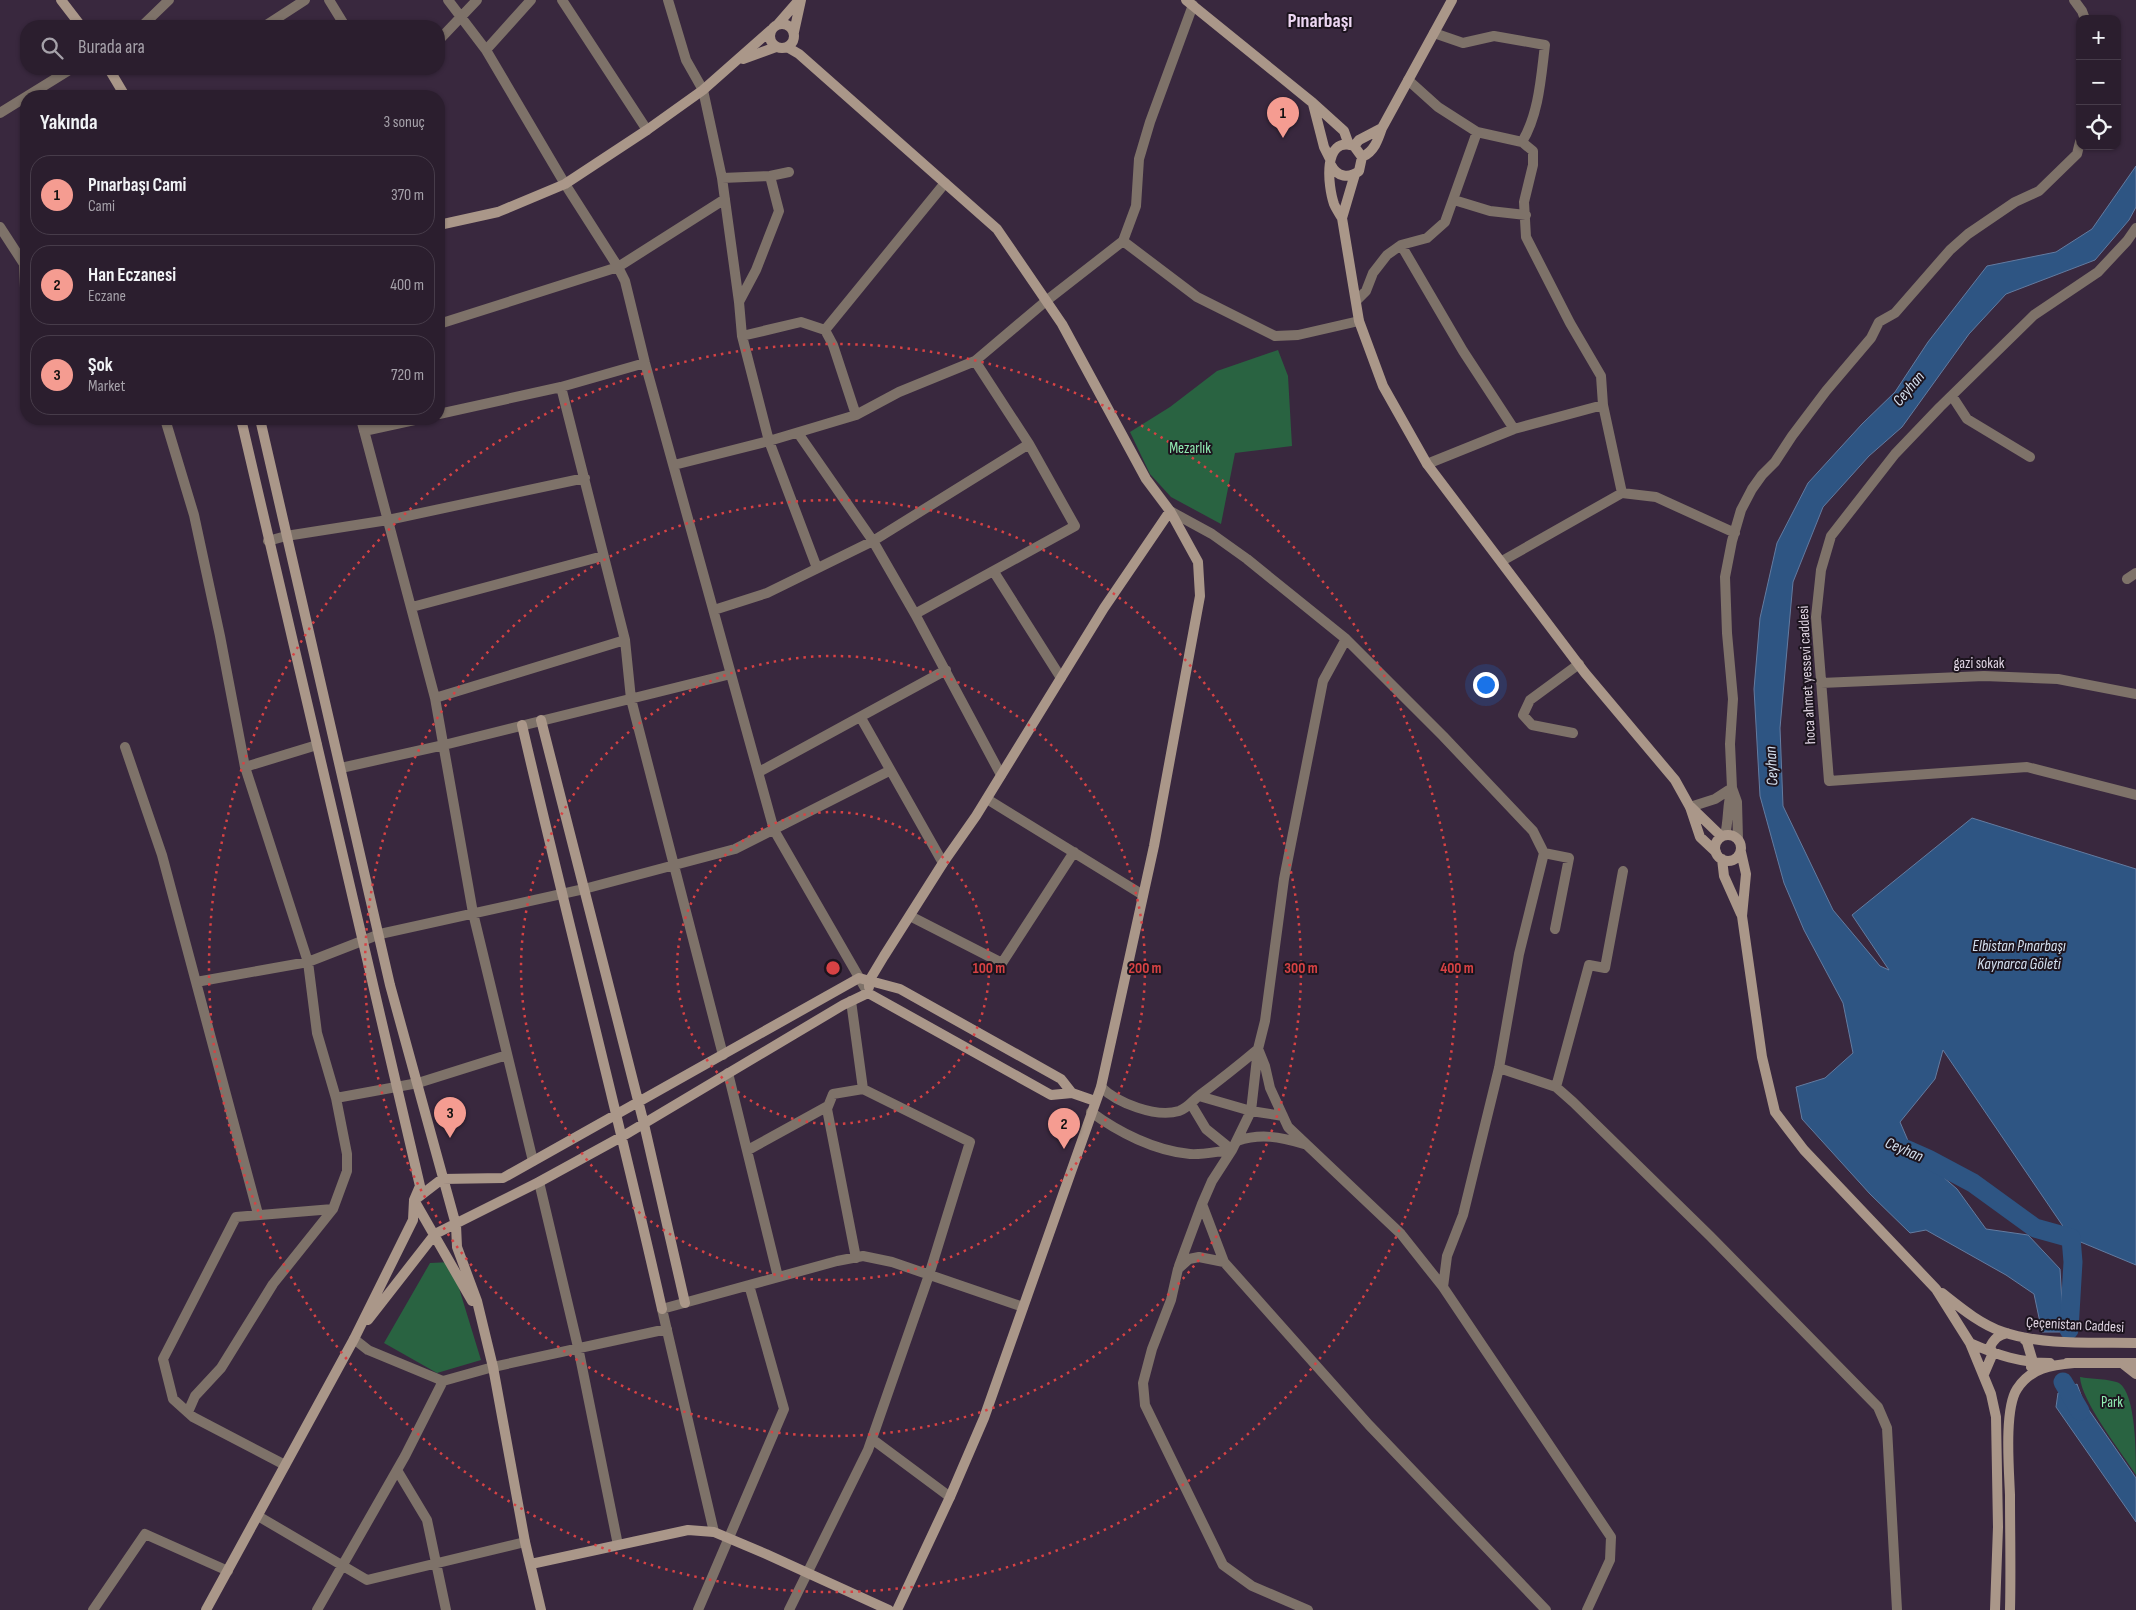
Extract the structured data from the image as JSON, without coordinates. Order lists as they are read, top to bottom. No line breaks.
{"streets":{"street":["gazi sokak","hoca ahmet yessevi caddesi","Çeçenistan Caddesi"]},"crossings":[["gazi sokak","hoca ahmet yessevi caddesi"]],"districts":["Pınarbaşı"],"water":["Ceyhan","Elbistan Pınarbaşı Kaynarca Göleti"],"parks":["Mezarlık","Park"],"page":{"map_buttons":["+","−"],"search":"Burada ara","heading":["Yakında","3 sonuç"],"pins":["1","3","2"],"list":[{"mark":"1","name":"Pınarbaşı Cami","note":"Cami","value":"370 m"},{"mark":"2","name":"Han Eczanesi","note":"Eczane","value":"400 m"},{"mark":"3","name":"Şok","note":"Market","value":"720 m"}]},"rings":["100 m","200 m","300 m","400 m"]}
